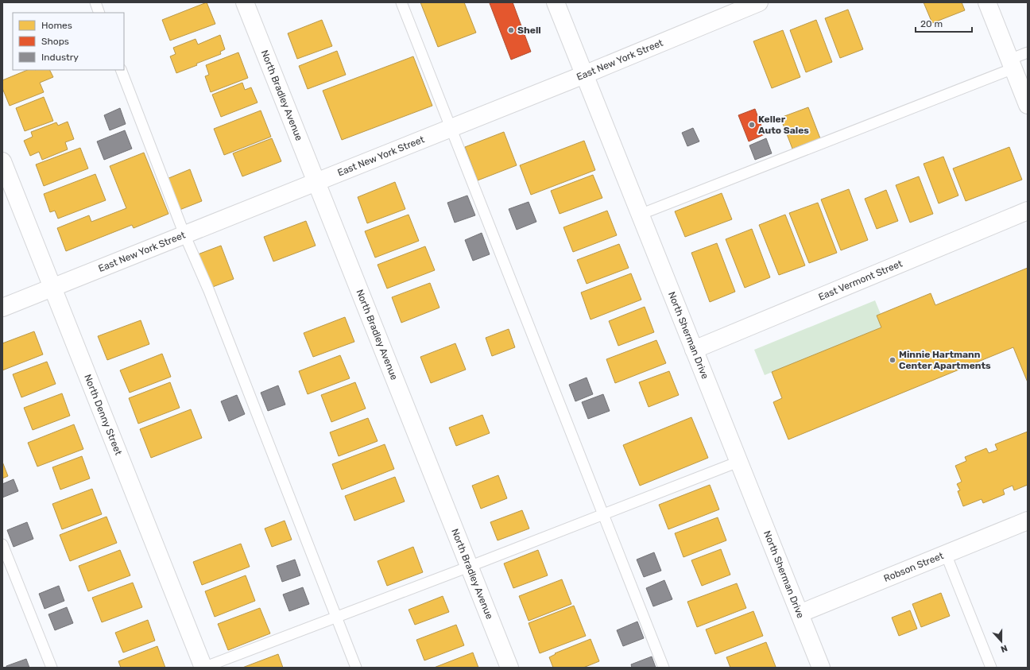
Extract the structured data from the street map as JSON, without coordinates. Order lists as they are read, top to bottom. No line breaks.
{"streets":{"street":["East New York Street","North Bradley Avenue","East Vermont Street","North Sherman Drive","North Denny Street","Robson Street"]},"crossings":[["East New York Street","North Bradley Avenue"],["East New York Street","North Sherman Drive"],["East New York Street","North Denny Street"],["East Vermont Street","North Sherman Drive"],["North Sherman Drive","Robson Street"]],"places":["Shell","Keller Auto Sales","Minnie Hartmann Center Apartments"],"legend":["Homes","Shops","Industry"],"scale_bar":"20 m","north":"bottom"}
